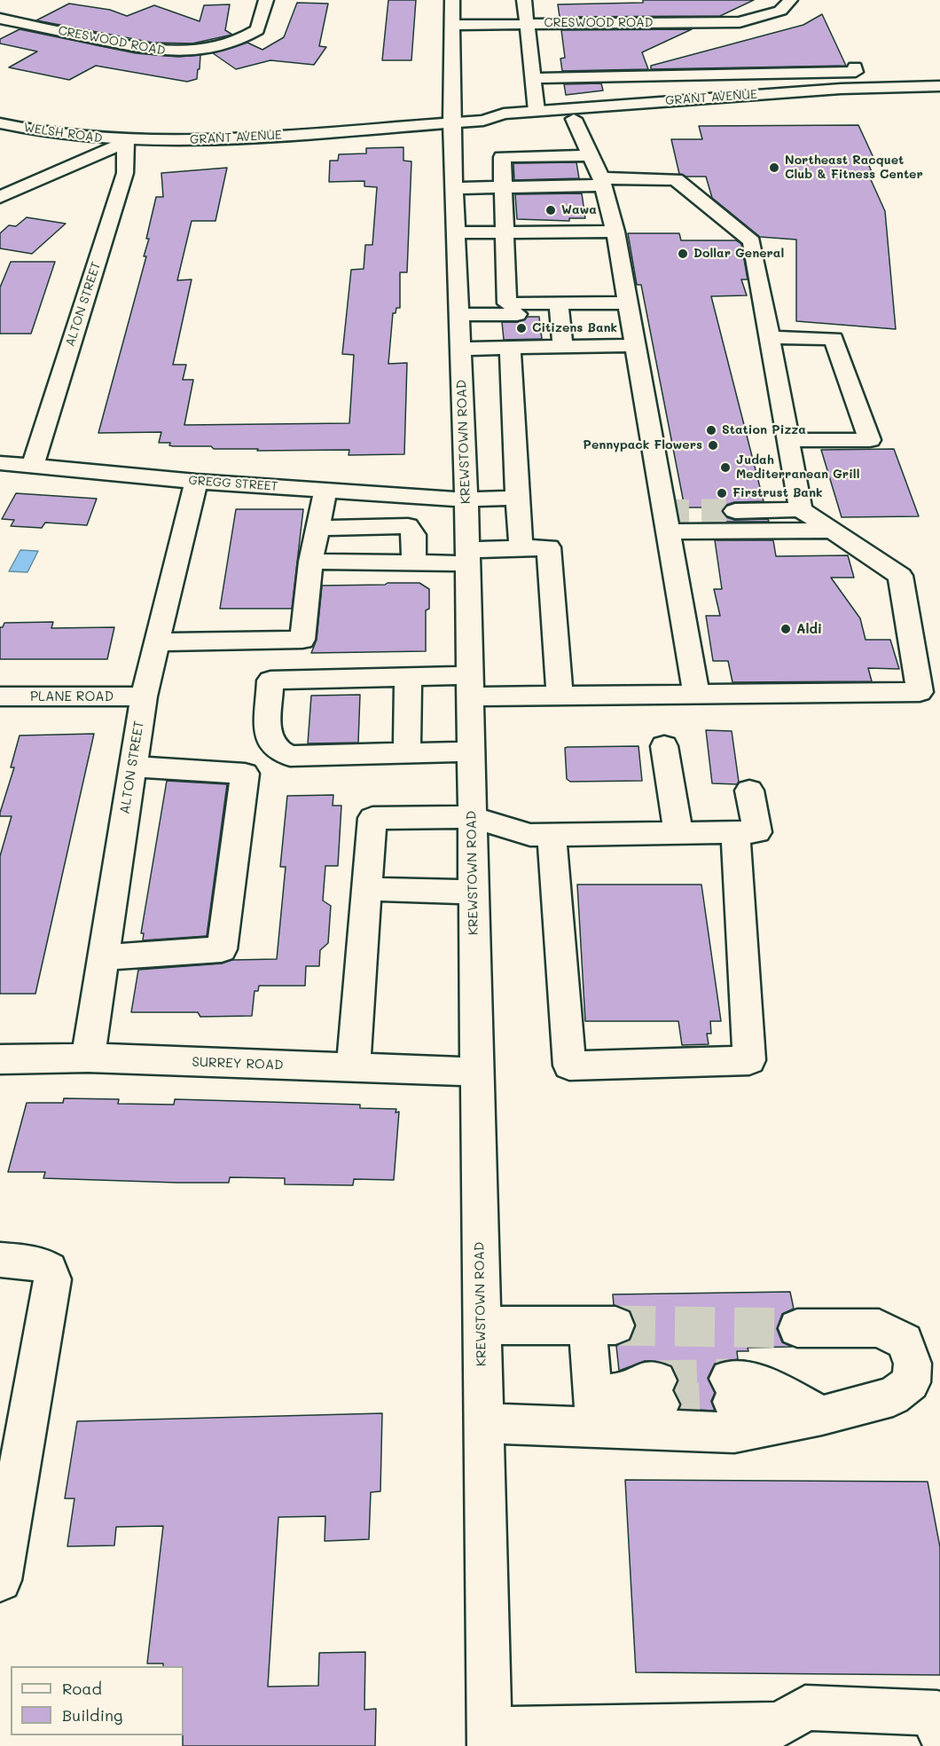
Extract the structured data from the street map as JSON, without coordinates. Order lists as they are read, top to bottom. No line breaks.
{"streets":{"street":["CRESWOOD ROAD","GRANT AVENUE","WELSH ROAD","ALTON STREET","KREWSTOWN ROAD","GREGG STREET","PLANE ROAD","SURREY ROAD"]},"crossings":[["CRESWOOD ROAD","KREWSTOWN ROAD"],["GRANT AVENUE","WELSH ROAD"],["GRANT AVENUE","ALTON STREET"],["GRANT AVENUE","KREWSTOWN ROAD"],["WELSH ROAD","ALTON STREET"],["ALTON STREET","GREGG STREET"],["ALTON STREET","PLANE ROAD"],["ALTON STREET","SURREY ROAD"],["KREWSTOWN ROAD","GREGG STREET"],["KREWSTOWN ROAD","SURREY ROAD"]],"places":["Northeast Racquet Club & Fitness Center","Wawa","Dollar General","Citizens Bank","Station Pizza","Pennypack Flowers","Judah Mediterranean Grill","Firstrust Bank","Aldi"],"legend":["Road","Building"]}
